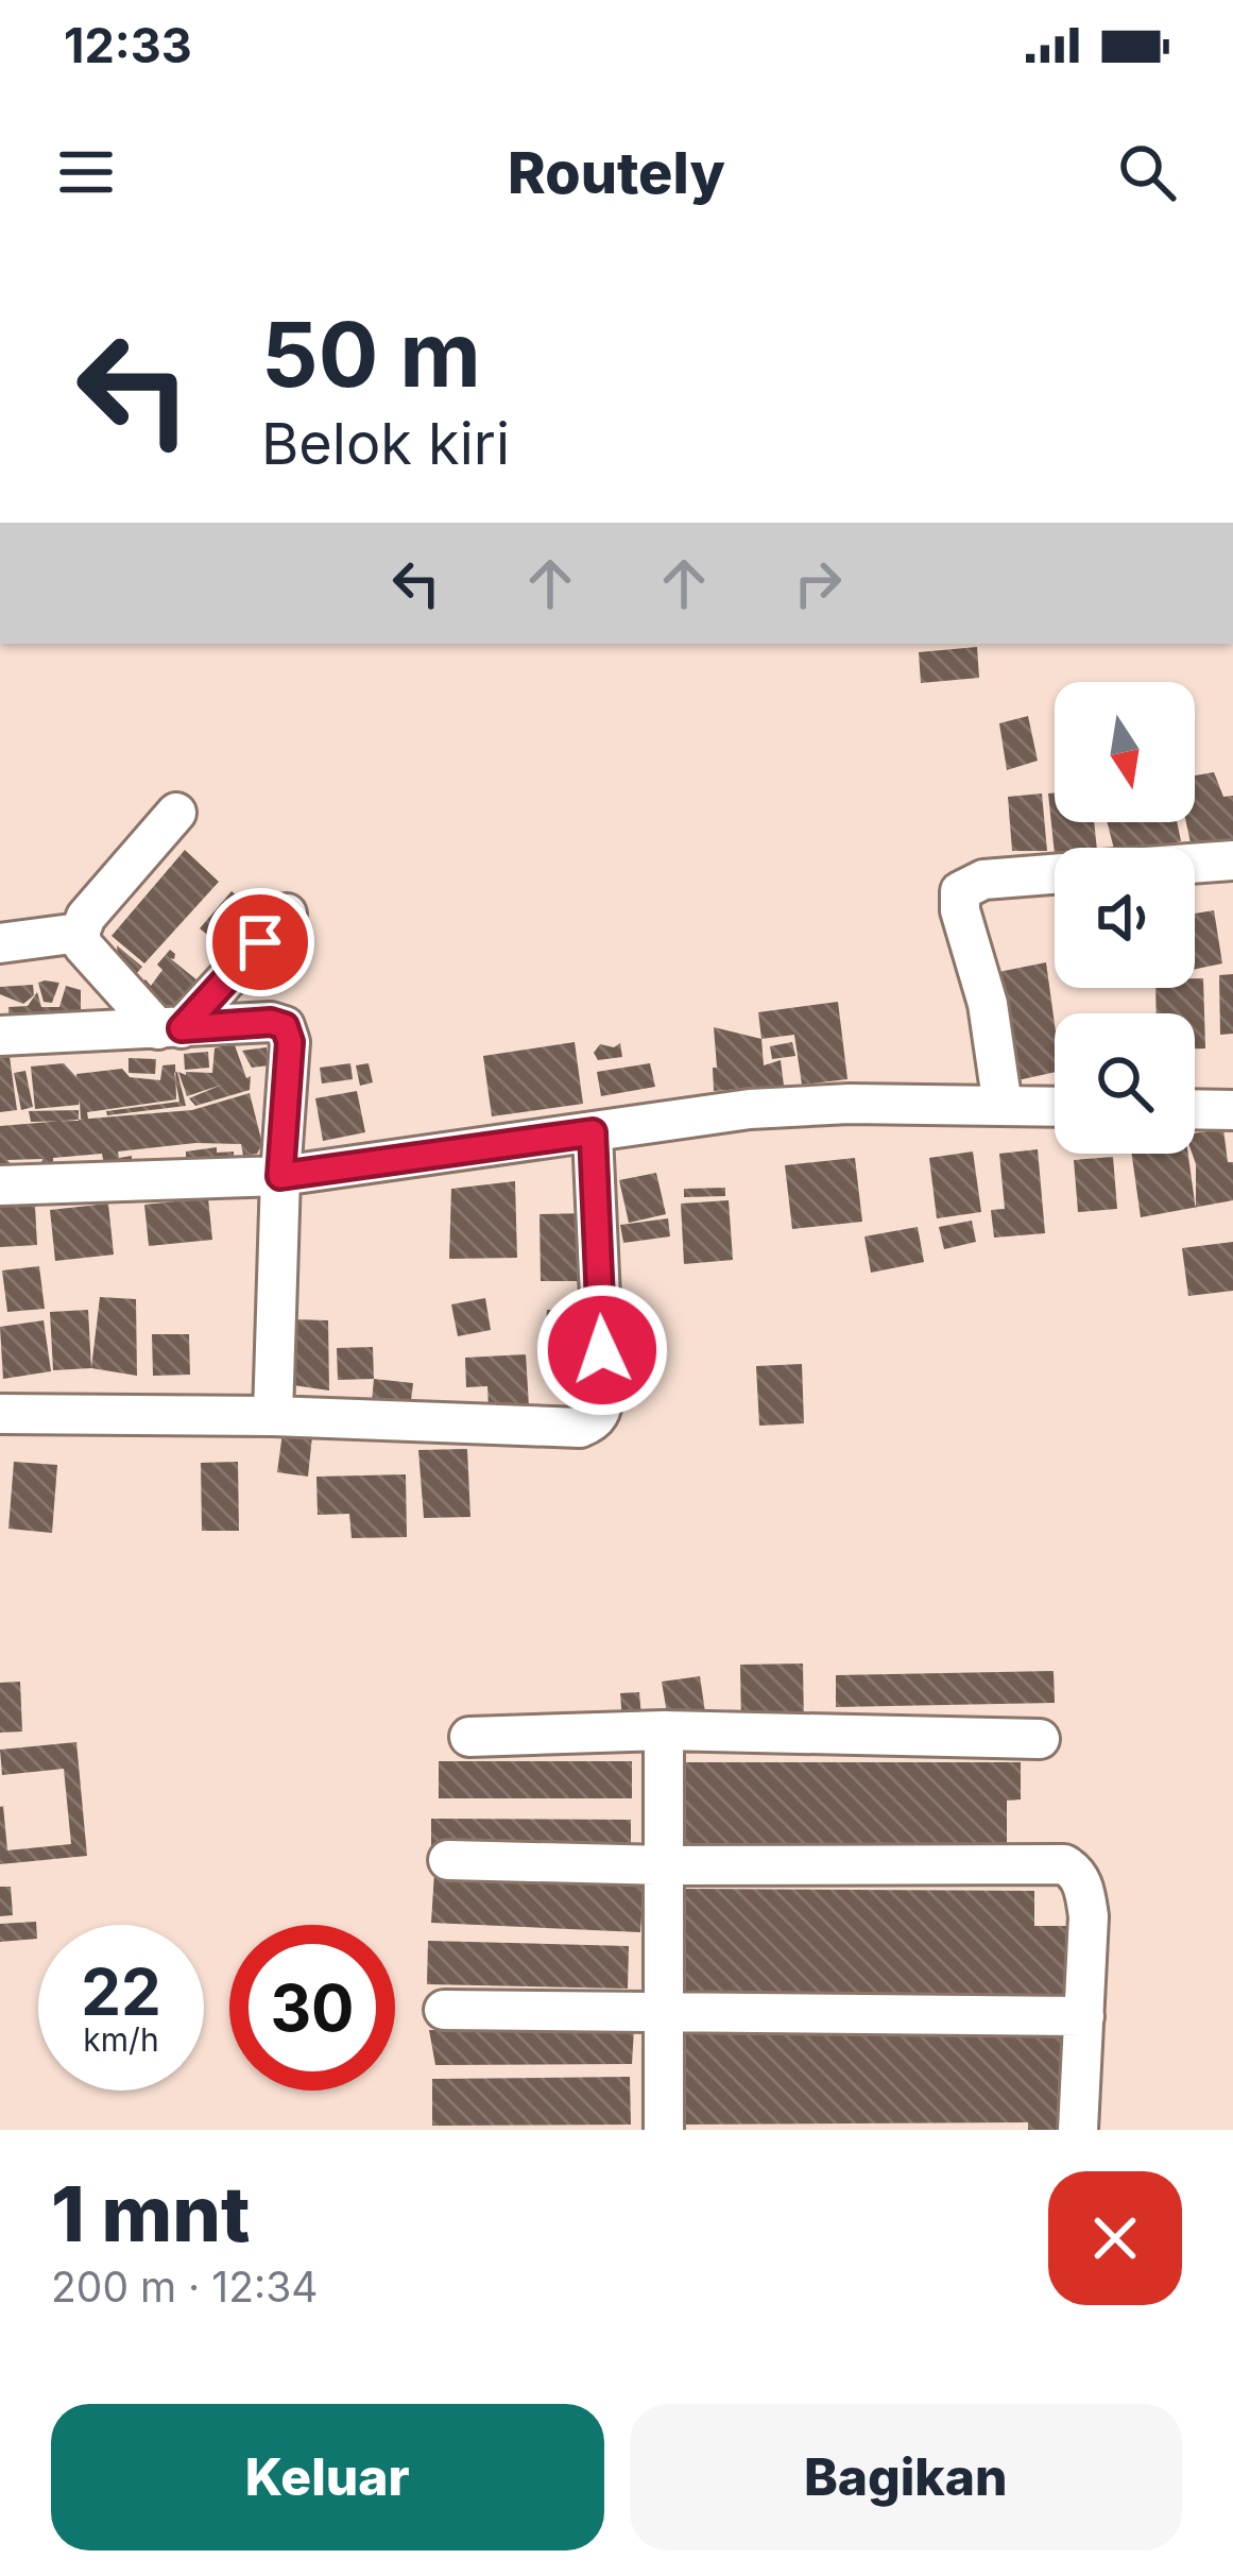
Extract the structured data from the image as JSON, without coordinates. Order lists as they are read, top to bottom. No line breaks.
{"north":"bottom","page":{"status":"12:33","header":"Routely","turn":["50 m","Belok kiri"],"speed":"22 km/h","limit":"30","heading":["1 mnt","200 m · 12:34"],"buttons":["Keluar","Bagikan"]}}
